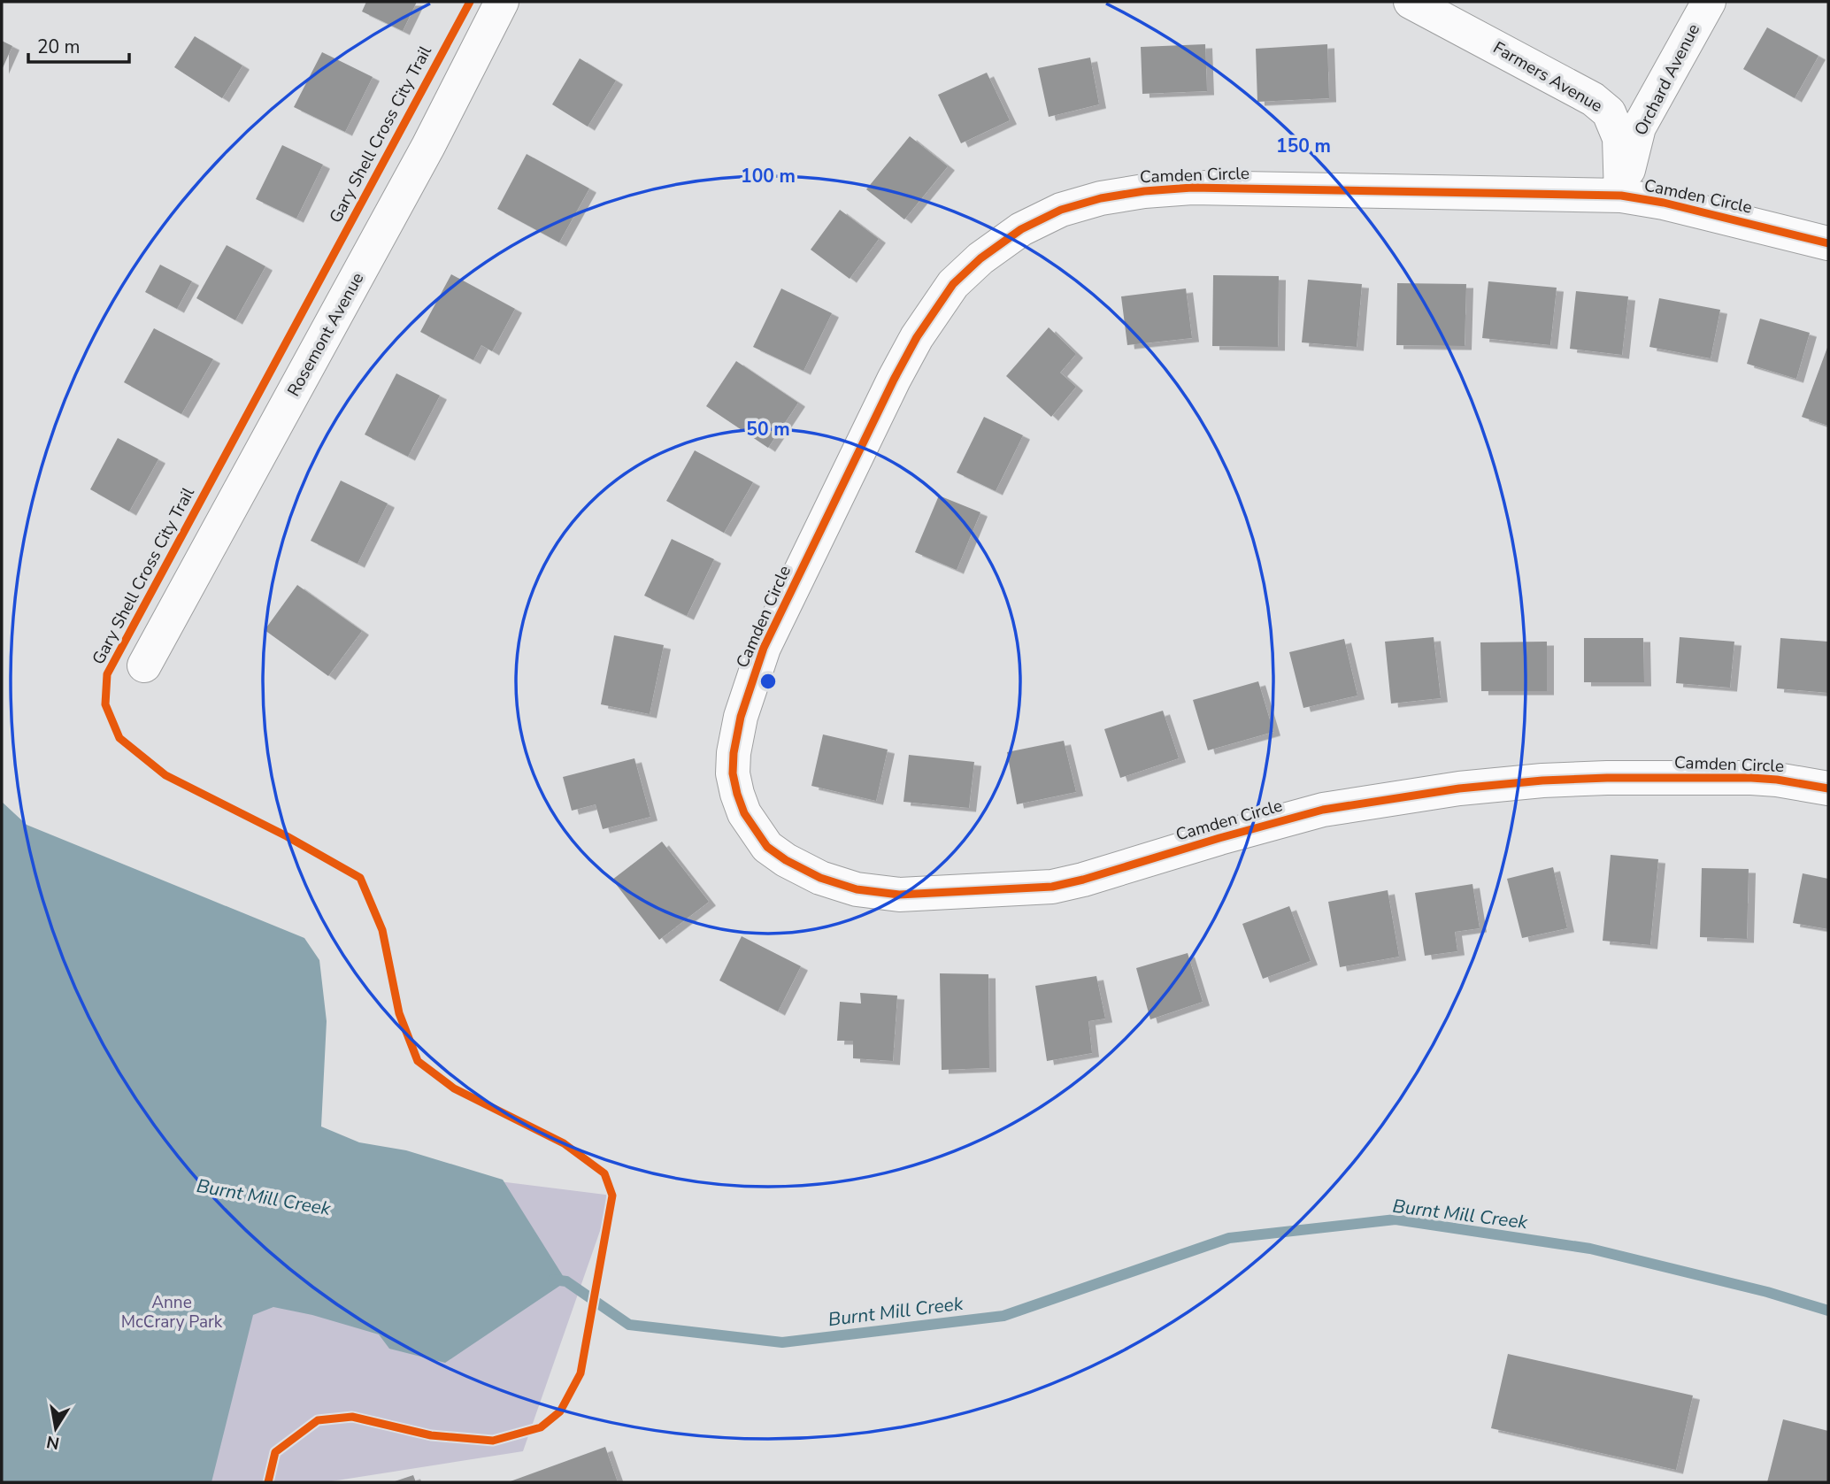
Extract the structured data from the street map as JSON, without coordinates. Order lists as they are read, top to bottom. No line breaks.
{"streets":{"street":["Farmers Avenue","Orchard Avenue","Camden Circle","Rosemont Avenue"],"cycle path":["Gary Shell Cross City Trail"]},"crossings":[["Farmers Avenue","Orchard Avenue"],["Farmers Avenue","Camden Circle"],["Orchard Avenue","Camden Circle"]],"water":["Burnt Mill Creek"],"parks":["Anne McCrary Park"],"scale_bar":"20 m","north":"bottom","rings":["150 m","100 m","50 m"]}
